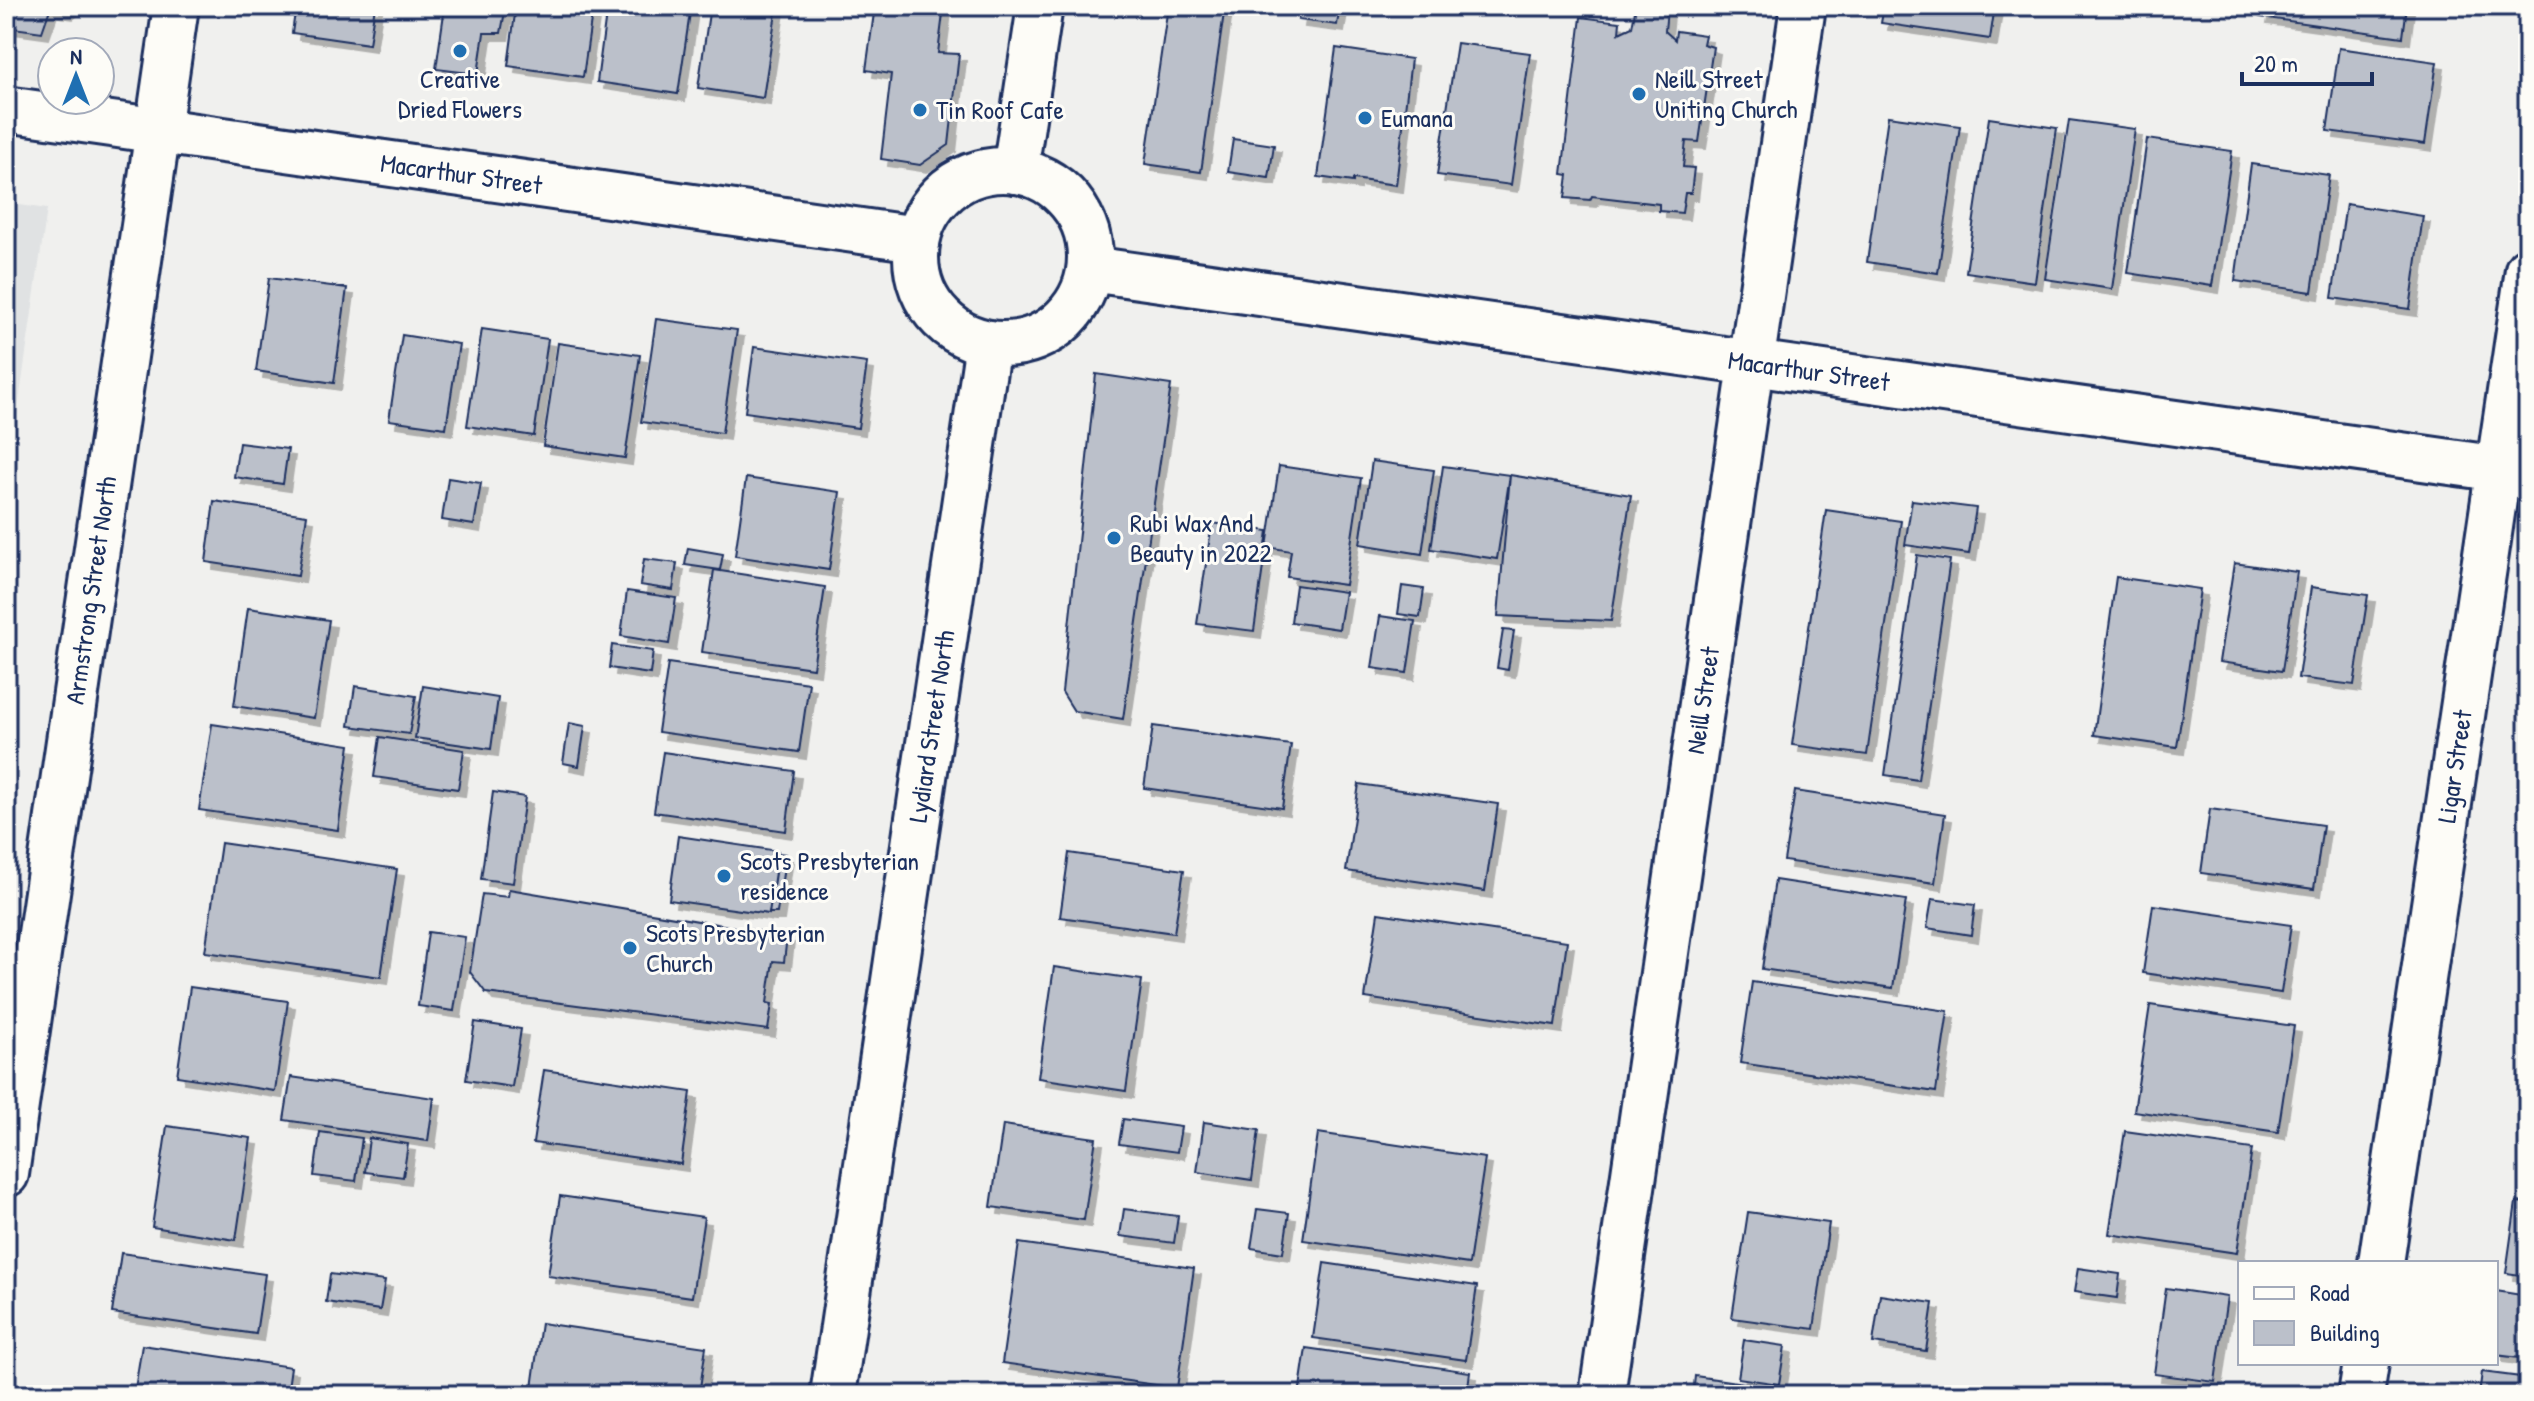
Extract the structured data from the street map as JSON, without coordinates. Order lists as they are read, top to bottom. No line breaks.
{"streets":{"street":["Macarthur Street","Armstrong Street North","Neill Street","Lydiard Street North","Ligar Street"]},"crossings":[["Macarthur Street","Armstrong Street North"],["Macarthur Street","Neill Street"],["Macarthur Street","Lydiard Street North"],["Macarthur Street","Ligar Street"]],"places":["Creative Dried Flowers","Neill Street Uniting Church","Tin Roof Cafe","Eumana","Rubi Wax And Beauty in 2022","Scots Presbyterian residence","Scots Presbyterian Church"],"legend":["Road","Building"],"scale_bar":"20 m","north":"top"}
